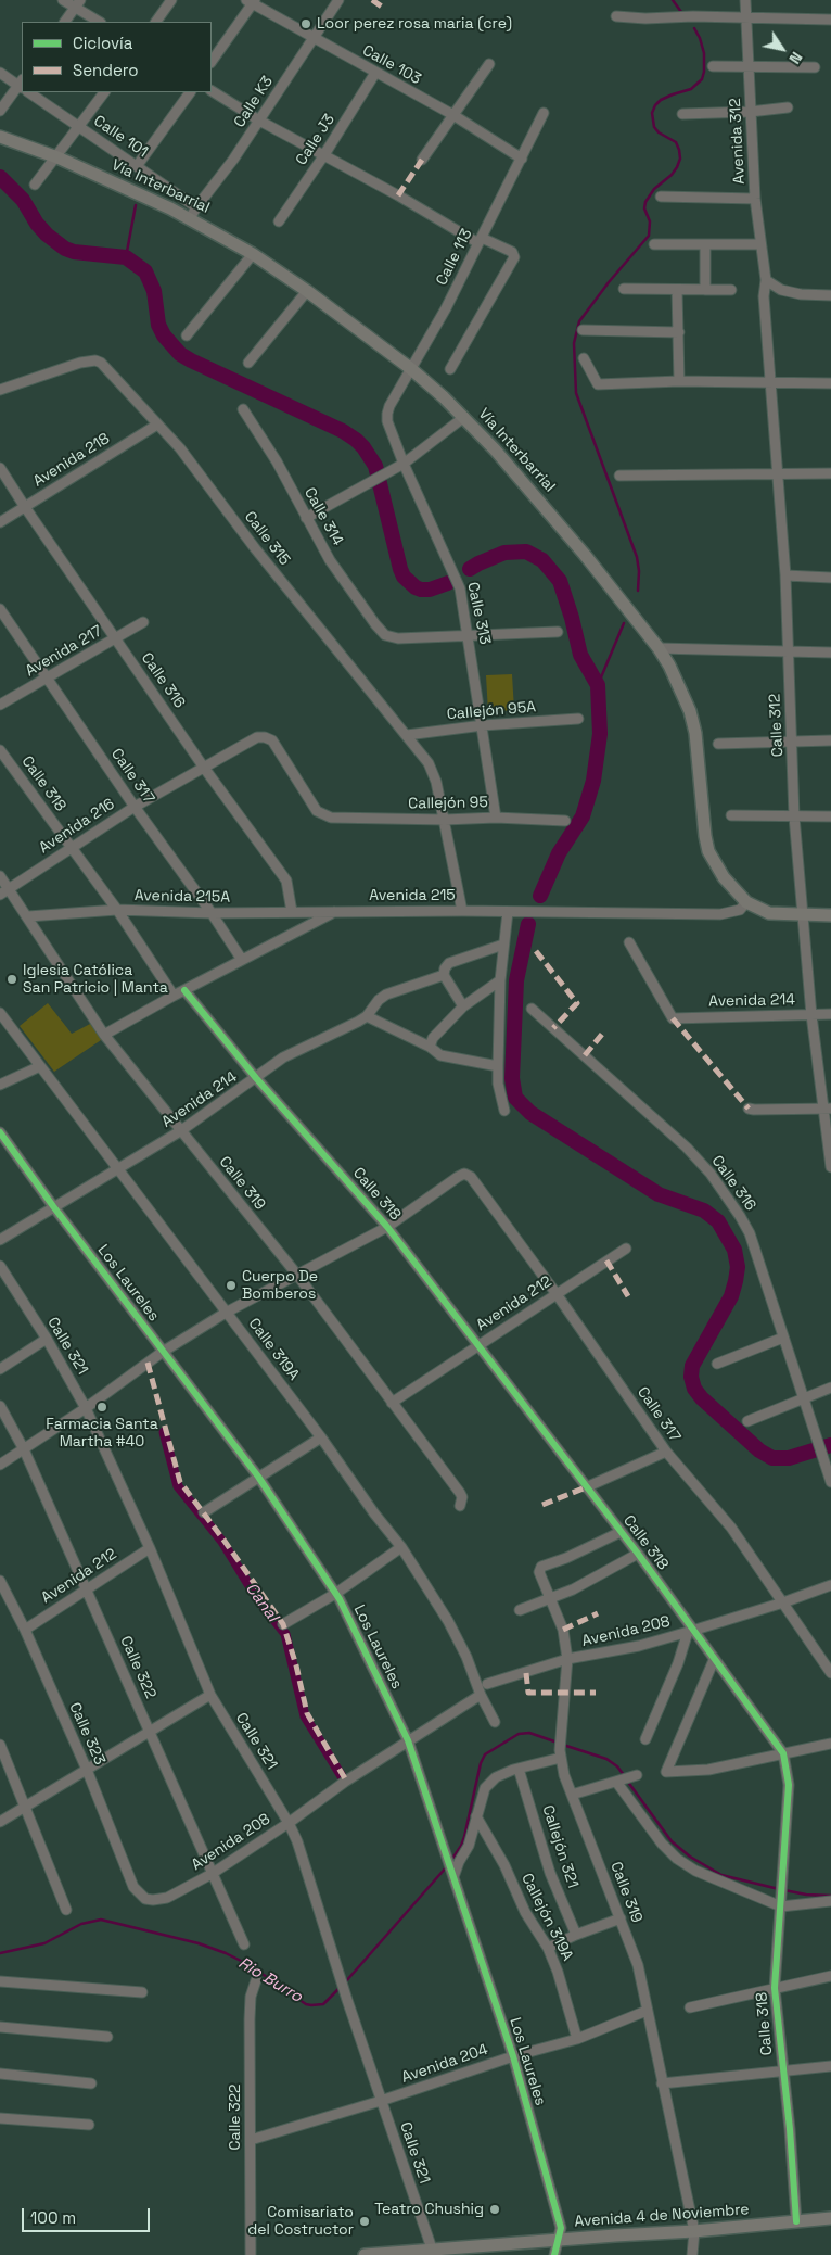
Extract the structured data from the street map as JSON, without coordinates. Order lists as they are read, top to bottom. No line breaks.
{"streets":{"main road":["Vía Interbarrial","Avenida 4 de Noviembre"],"street":["Calle 103","Calle K3","Calle 101","Calle J3","Avenida 312","Calle 113","Avenida 218","Calle 314","Calle 315","Calle 313","Avenida 217","Calle 316","Callejón 95A","Calle 312","Calle 317","Calle 318","Callejón 95","Avenida 216","Avenida 215","Avenida 215A","Avenida 214","Calle 319","Los Laureles","Avenida 212","Calle 321","Calle 319A","Avenida 208","Calle 322","Calle 323","Callejón 321","Callejón 319A","Avenida 204"]},"crossings":[["Calle 103","Calle K3"],["Calle 103","Calle J3"],["Calle 103","Calle 113"],["Calle K3","Calle 101"],["Calle K3","Vía Interbarrial"],["Calle 101","Vía Interbarrial"],["Avenida 312","Calle 312"],["Vía Interbarrial","Calle 113"],["Vía Interbarrial","Calle 313"],["Vía Interbarrial","Calle 312"],["Vía Interbarrial","Avenida 215"],["Calle 113","Calle 313"],["Avenida 218","Calle 315"],["Avenida 218","Calle 316"],["Calle 314","Calle 313"],["Calle 315","Callejón 95A"],["Calle 315","Callejón 95"],["Calle 315","Avenida 215"],["Calle 313","Callejón 95A"],["Calle 313","Callejón 95"],["Avenida 217","Calle 316"],["Avenida 217","Calle 317"],["Calle 316","Avenida 216"],["Calle 316","Avenida 215A"],["Calle 312","Avenida 214"],["Calle 317","Calle 318"],["Calle 317","Avenida 216"],["Calle 317","Avenida 215"],["Calle 317","Avenida 215A"],["Calle 317","Avenida 212"],["Calle 317","Avenida 208"],["Calle 318","Avenida 216"],["Calle 318","Avenida 215"],["Calle 318","Avenida 215A"],["Calle 318","Avenida 214"],["Calle 318","Calle 319"],["Calle 318","Avenida 212"],["Calle 318","Avenida 208"],["Calle 318","Avenida 4 de Noviembre"],["Callejón 95","Avenida 216"],["Avenida 216","Calle 319"],["Avenida 215","Avenida 215A"],["Avenida 215","Calle 319"],["Avenida 215A","Calle 319"],["Avenida 214","Calle 319"],["Avenida 214","Los Laureles"],["Avenida 214","Calle 319A"],["Calle 319","Avenida 212"],["Calle 319","Avenida 208"],["Calle 319","Avenida 204"],["Calle 319","Avenida 4 de Noviembre"],["Los Laureles","Avenida 208"],["Los Laureles","Avenida 204"],["Los Laureles","Avenida 4 de Noviembre"],["Avenida 212","Calle 321"],["Avenida 212","Calle 322"],["Avenida 212","Calle 323"],["Calle 321","Avenida 208"],["Calle 321","Avenida 204"],["Calle 321","Avenida 4 de Noviembre"],["Calle 319A","Avenida 208"],["Avenida 208","Calle 322"],["Avenida 208","Calle 323"],["Calle 322","Avenida 204"],["Callejón 319A","Avenida 204"]],"water":["Canal","Rio Burro"],"places":["Loor perez rosa maria (cre)","Iglesia Católica San Patricio | Manta","Cuerpo De Bomberos","Farmacia Santa Martha #40","Teatro Chushig","Comisariato del Costructor"],"legend":["Ciclovía","Sendero"],"scale_bar":"100 m","north":"bottom right"}
